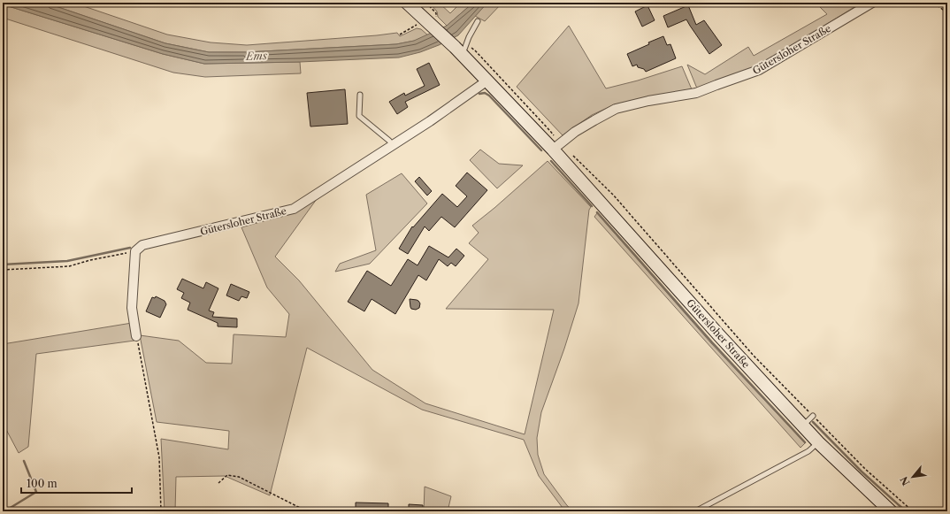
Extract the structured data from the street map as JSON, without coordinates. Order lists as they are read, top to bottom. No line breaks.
{"streets":{"main road":["Gütersloher Straße"]},"water":["Ems"],"scale_bar":"100 m","north":"bottom left"}
